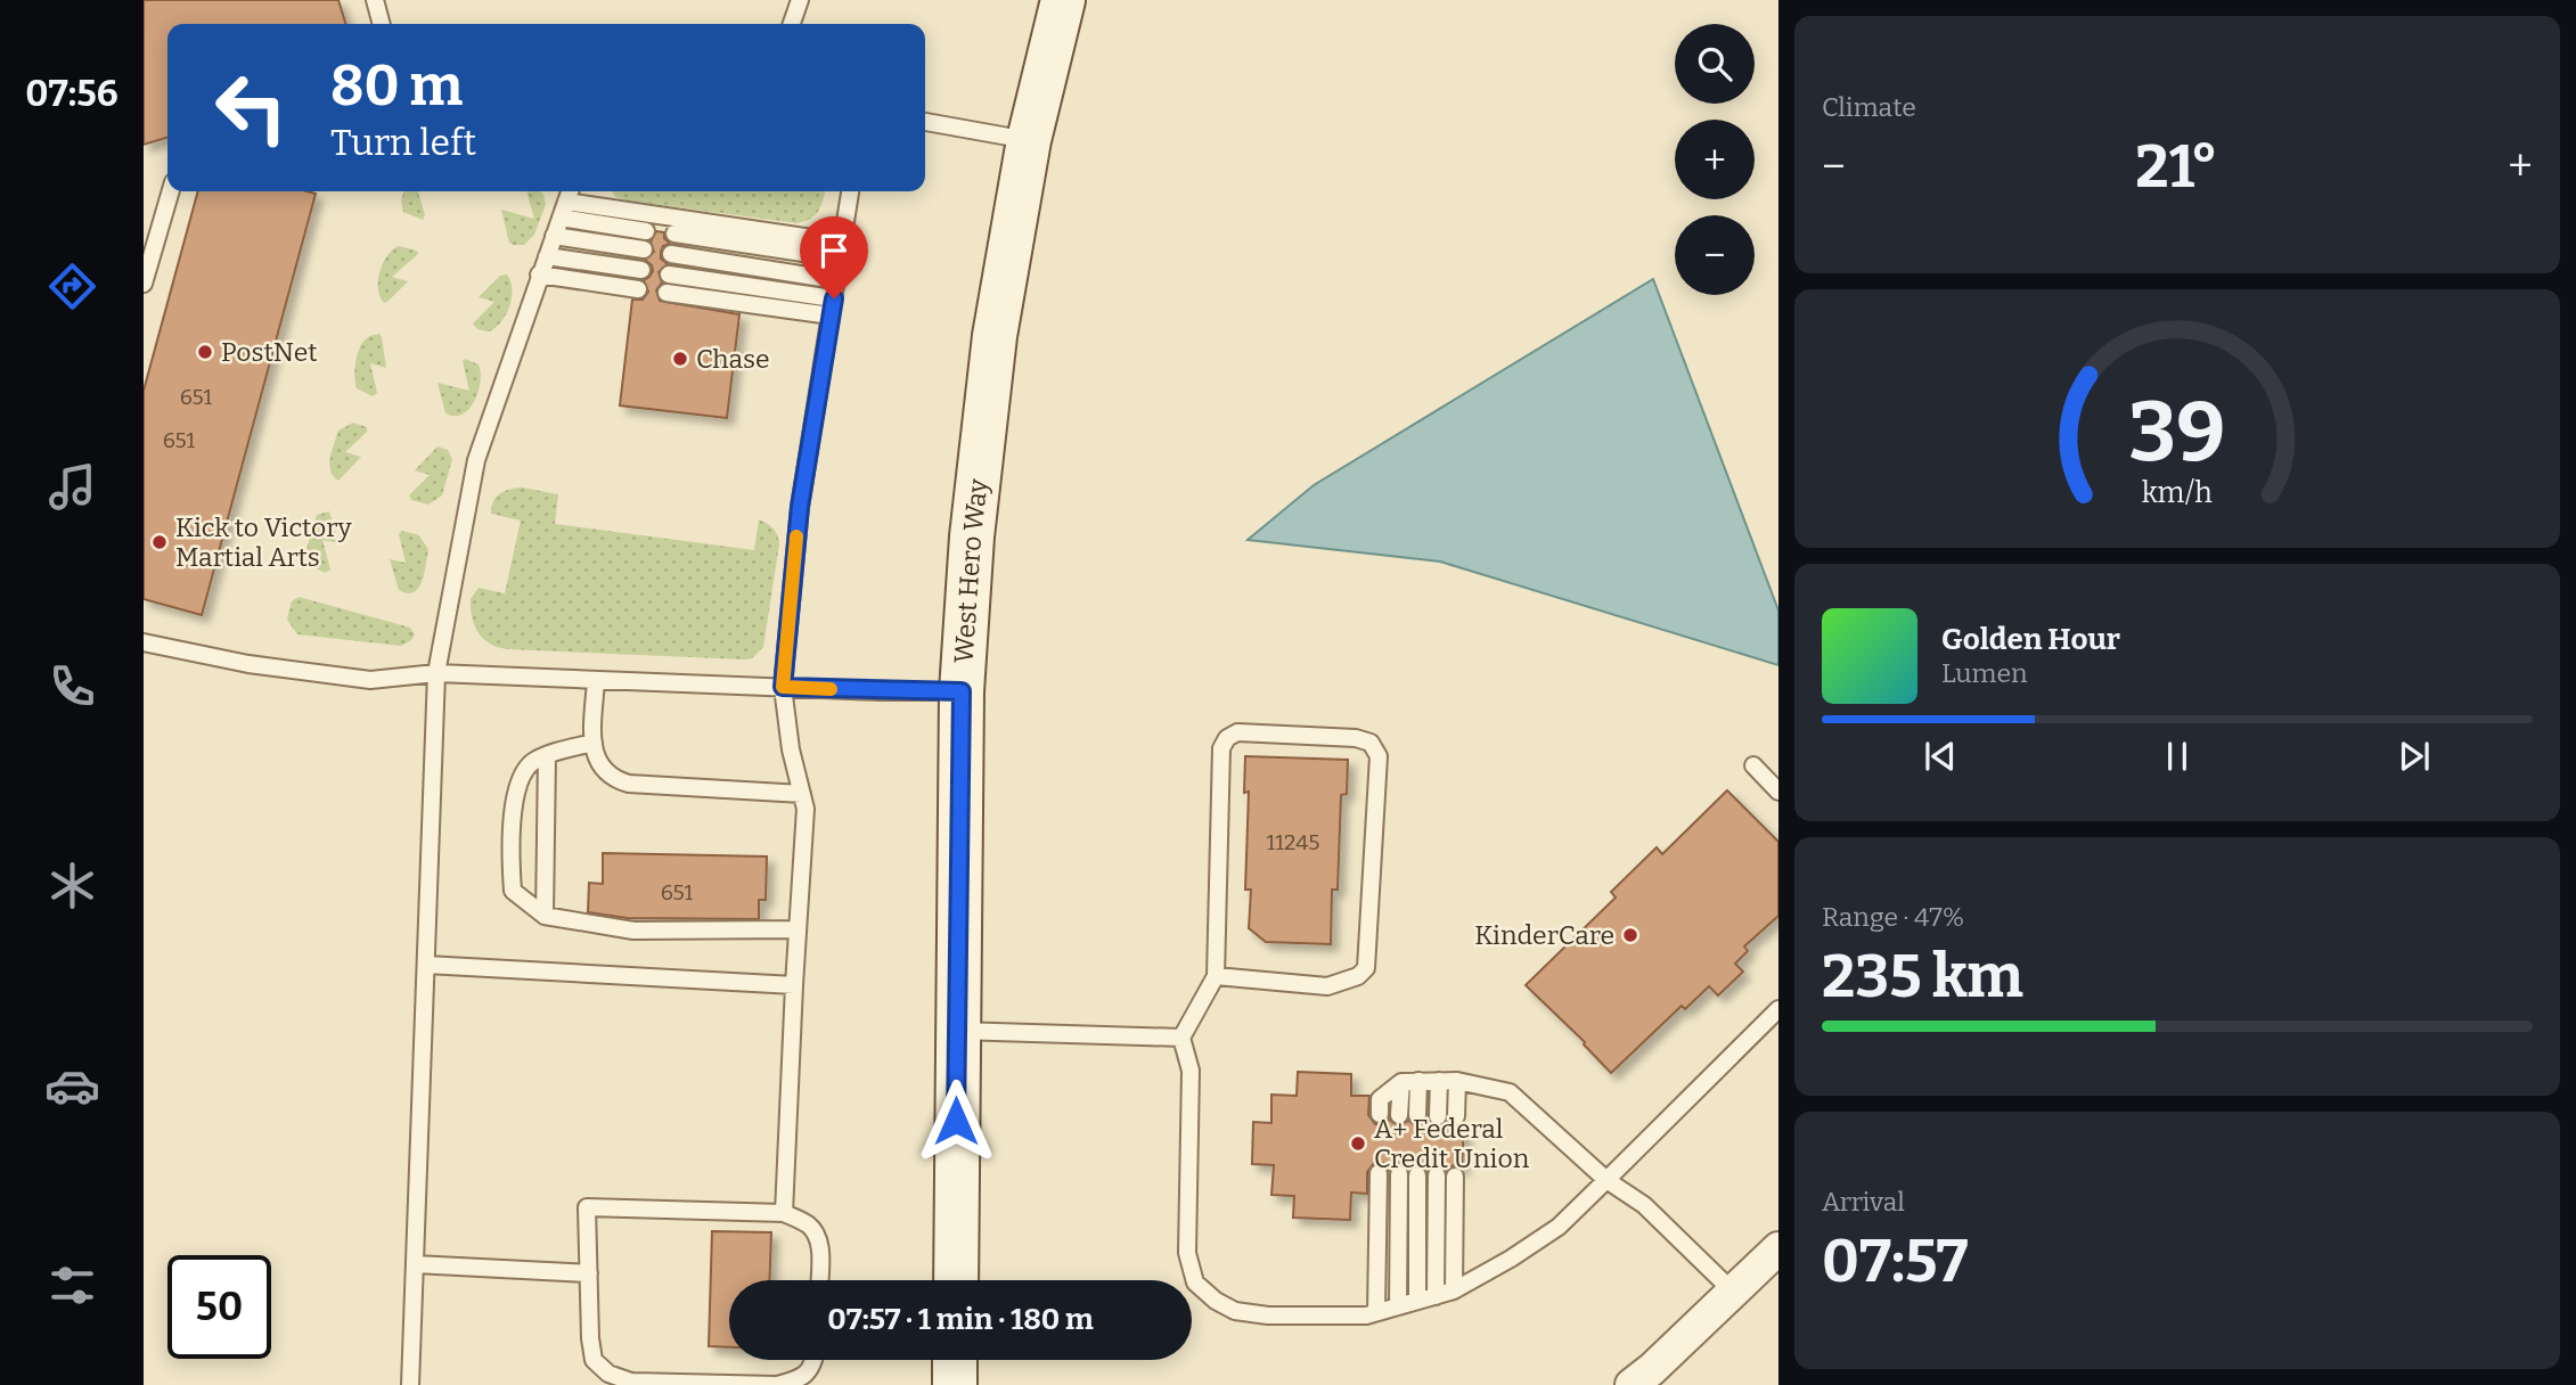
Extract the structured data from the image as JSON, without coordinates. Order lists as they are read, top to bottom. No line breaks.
{"streets":{"main road":["West Hero Way"]},"places":["PostNet","Chase","Kick to Victory Martial Arts","KinderCare","A+ Federal Credit Union"],"house_numbers":["651","651","11245","651"],"page":{"tabs":"07:56","tile":["Climate",["Range · 47%","235 km"],["Arrival","07:57"]],"map_buttons":["+","−"],"turn":["80 m","Turn left"],"heat":["−","21°","+"],"song":["Golden Hour","Lumen"],"limit":"50","trip":"07:57 · 1 min · 180 m","gauge":["39","km/h"]}}
